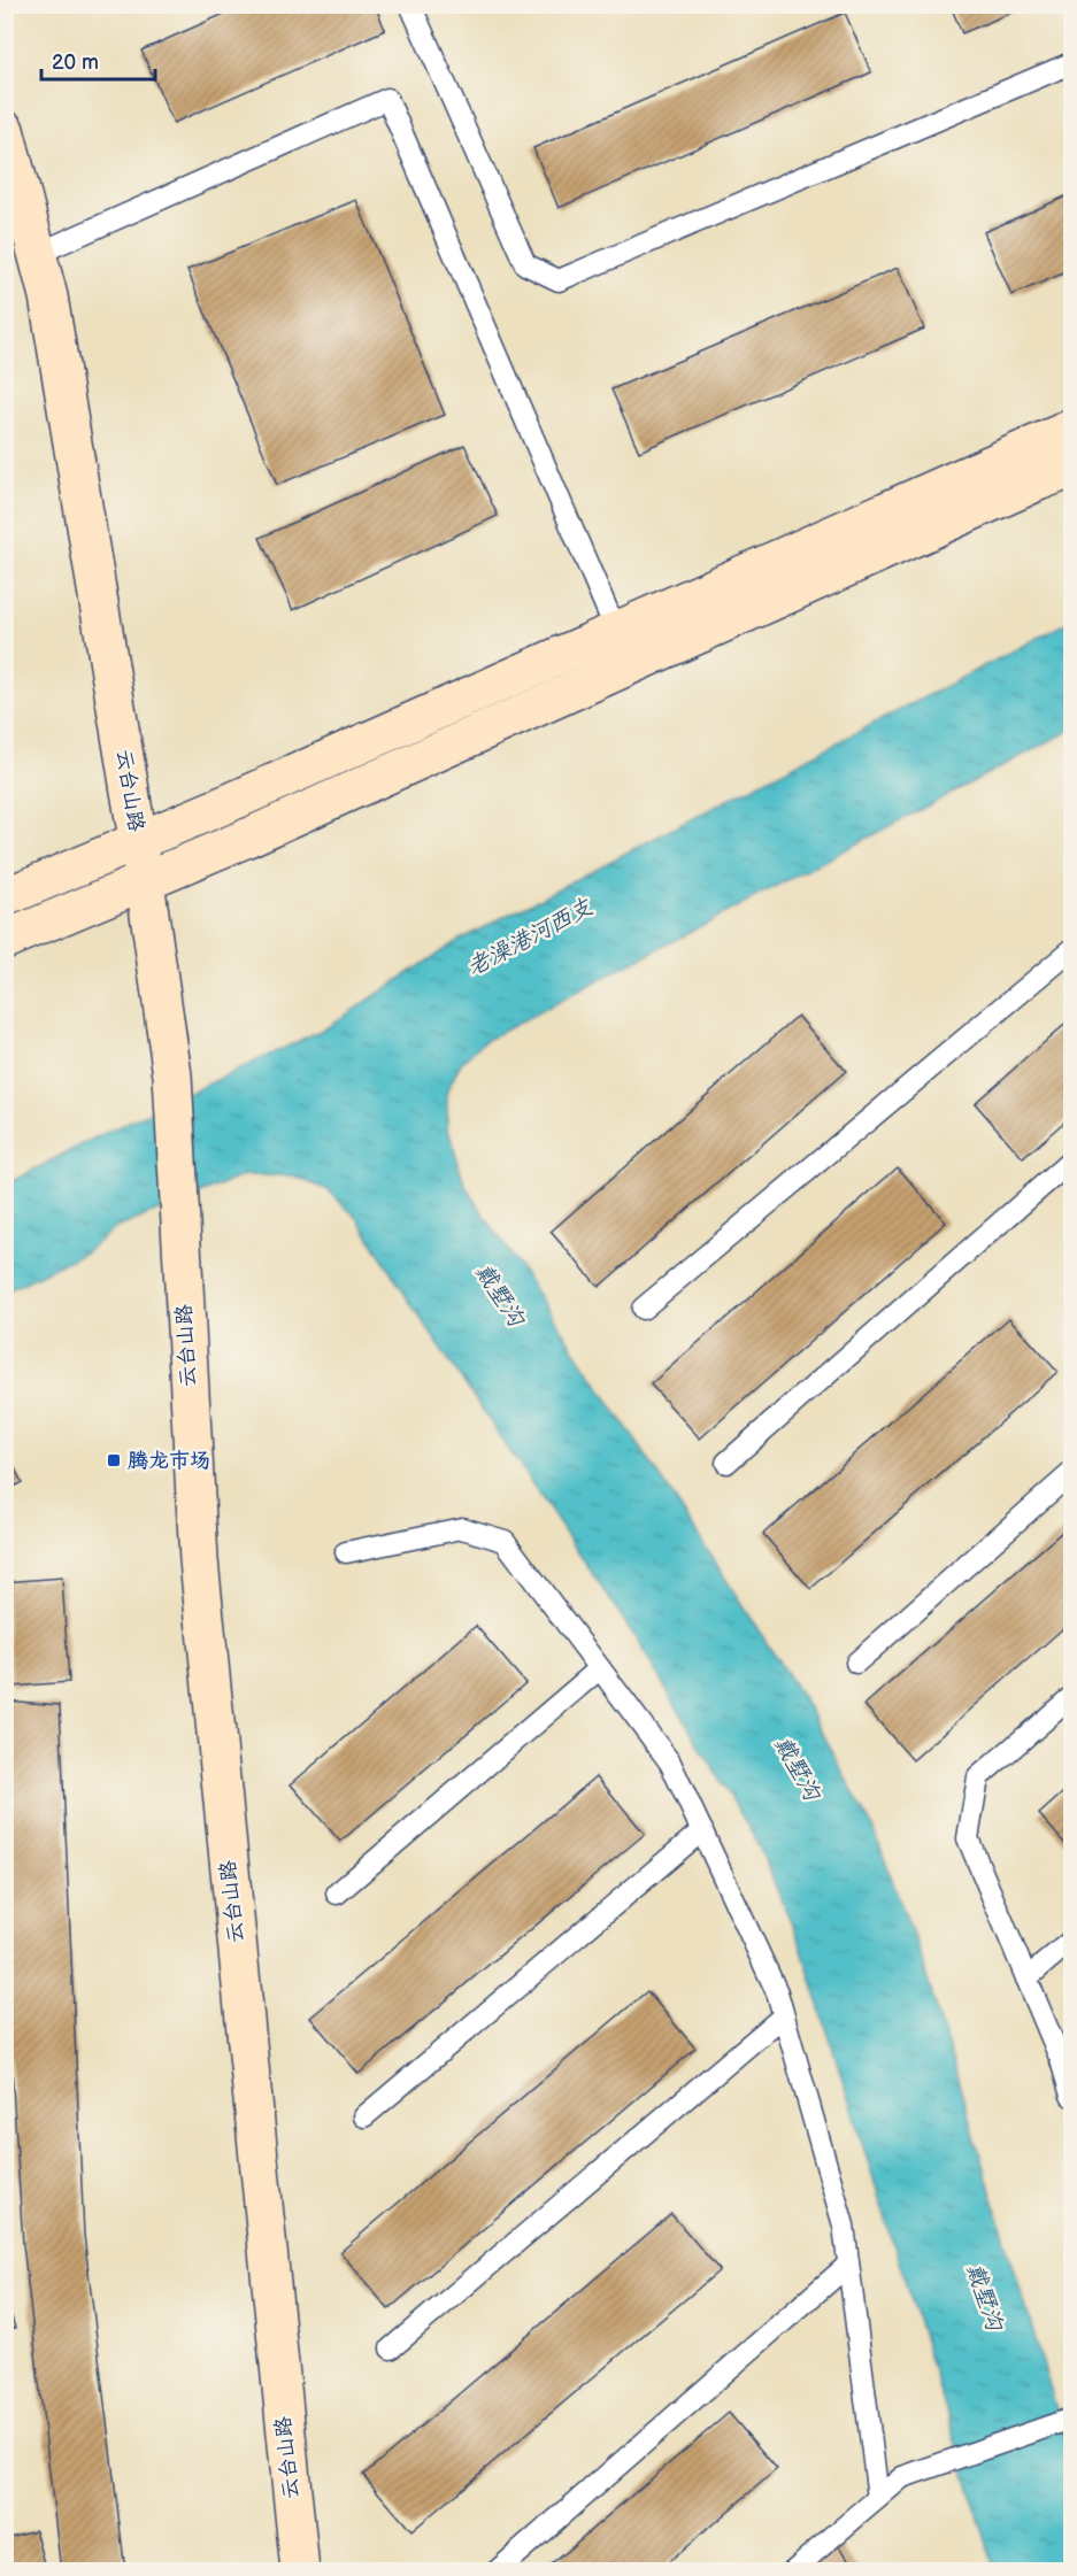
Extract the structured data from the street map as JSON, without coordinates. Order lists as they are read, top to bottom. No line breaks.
{"streets":{"street":["云台山路"]},"water":["老澡港河西支","戴墅沟"],"places":{"transit":["腾龙市场"]},"scale_bar":"20 m"}
